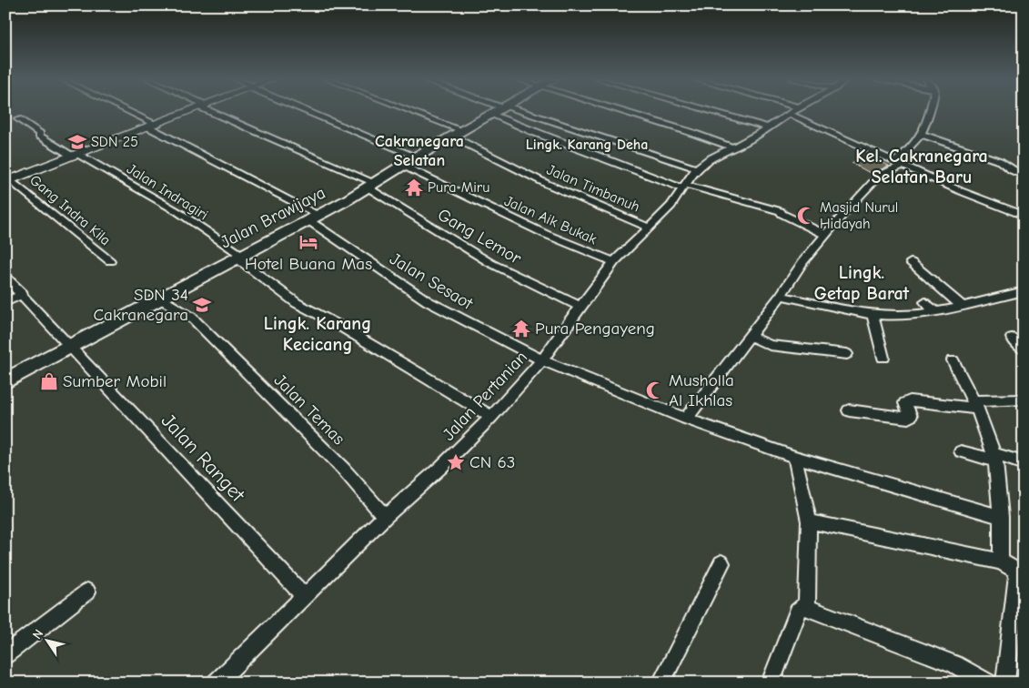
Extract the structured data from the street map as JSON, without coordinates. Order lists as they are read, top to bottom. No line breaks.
{"streets":{"main road":["Jalan Brawijaya"],"street":["Jalan Timbanuh","Jalan Indragiri","Gang Indra Kila","Jalan Aik Bukak","Gang Lemor","Jalan Sesaot","Jalan Pertanian","Jalan Temas","Jalan Ranget"]},"crossings":[["Jalan Timbanuh","Jalan Brawijaya"],["Jalan Timbanuh","Jalan Pertanian"],["Jalan Indragiri","Jalan Brawijaya"],["Jalan Indragiri","Jalan Pertanian"],["Jalan Brawijaya","Jalan Aik Bukak"],["Jalan Brawijaya","Gang Lemor"],["Jalan Brawijaya","Jalan Sesaot"],["Jalan Brawijaya","Jalan Temas"],["Jalan Brawijaya","Jalan Ranget"],["Jalan Aik Bukak","Jalan Pertanian"],["Gang Lemor","Jalan Pertanian"],["Jalan Sesaot","Jalan Pertanian"],["Jalan Pertanian","Jalan Temas"],["Jalan Pertanian","Jalan Ranget"]],"districts":["Cakranegara Selatan","Lingk. Karang Deha","Kel. Cakranegara Selatan Baru","Lingk. Getap Barat","Lingk. Karang Kecicang"],"places":{"school or university":["SDN 25","SDN 34 Cakranegara"],"temple":["Pura Miru","Pura Pengayeng"],"mosque":["Masjid Nurul Hidayah","Musholla Al Ikhlas"],"hotel":["Hotel Buana Mas"],"shop":["Sumber Mobil"],"place":["CN 63"]},"north":"top left"}
